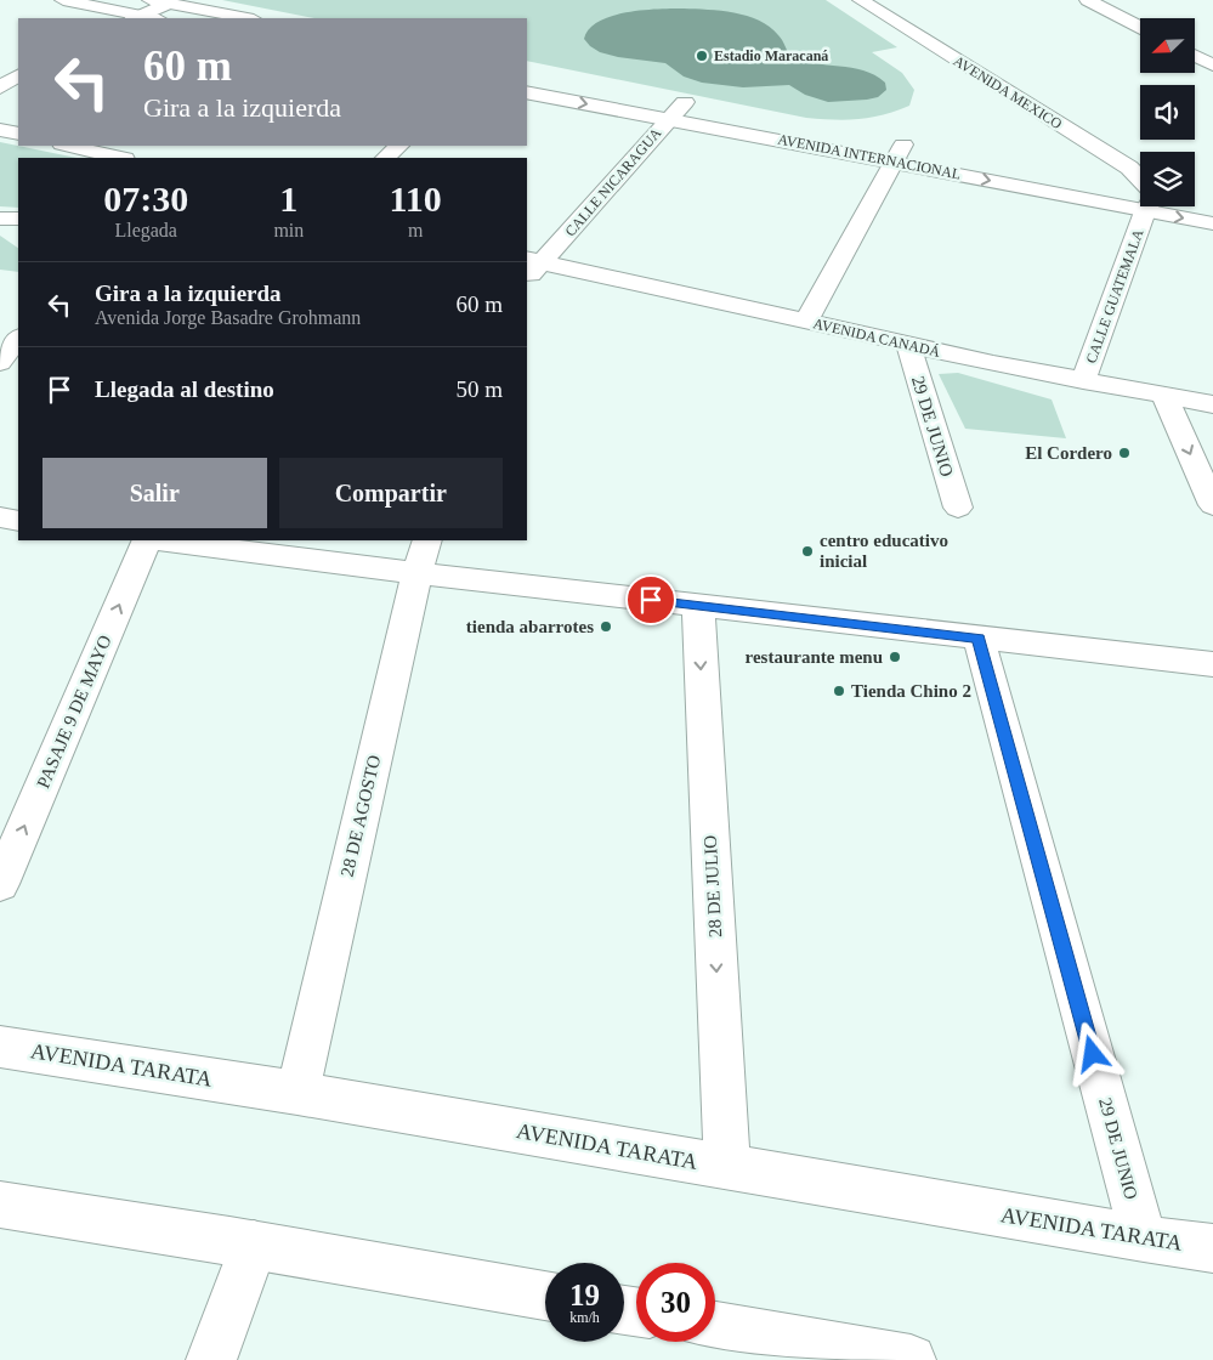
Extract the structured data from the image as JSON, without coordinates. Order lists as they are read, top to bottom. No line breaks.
{"streets":{"main road":["AVENIDA MEXICO","AVENIDA INTERNACIONAL","CALLE NICARAGUA","CALLE GUATEMALA","AVENIDA CANADÁ","29 DE JUNIO","PASAJE 9 DE MAYO","28 DE AGOSTO","28 DE JULIO","AVENIDA TARATA"]},"crossings":[["AVENIDA INTERNACIONAL","CALLE NICARAGUA"],["CALLE NICARAGUA","AVENIDA CANADÁ"],["CALLE GUATEMALA","AVENIDA CANADÁ"],["AVENIDA CANADÁ","29 DE JUNIO"],["29 DE JUNIO","AVENIDA TARATA"],["28 DE AGOSTO","AVENIDA TARATA"],["28 DE JULIO","AVENIDA TARATA"]],"one_way":["PASAJE 9 DE MAYO","28 DE JULIO"],"places":["Estadio Maracaná","El Cordero","centro educativo inicial","tienda abarrotes","restaurante menu","Tienda Chino 2"],"north":"bottom left","page":{"turn":["60 m","Gira a la izquierda"],"eta":["07:30","Llegada","1","min","110","m"],"list":[{"name":"Gira a la izquierda","note":"Avenida Jorge Basadre Grohmann","value":"60 m"},{"name":"Llegada al destino","value":"50 m"}],"buttons":["Salir","Compartir"],"speed":"19 km/h","limit":"30"}}
